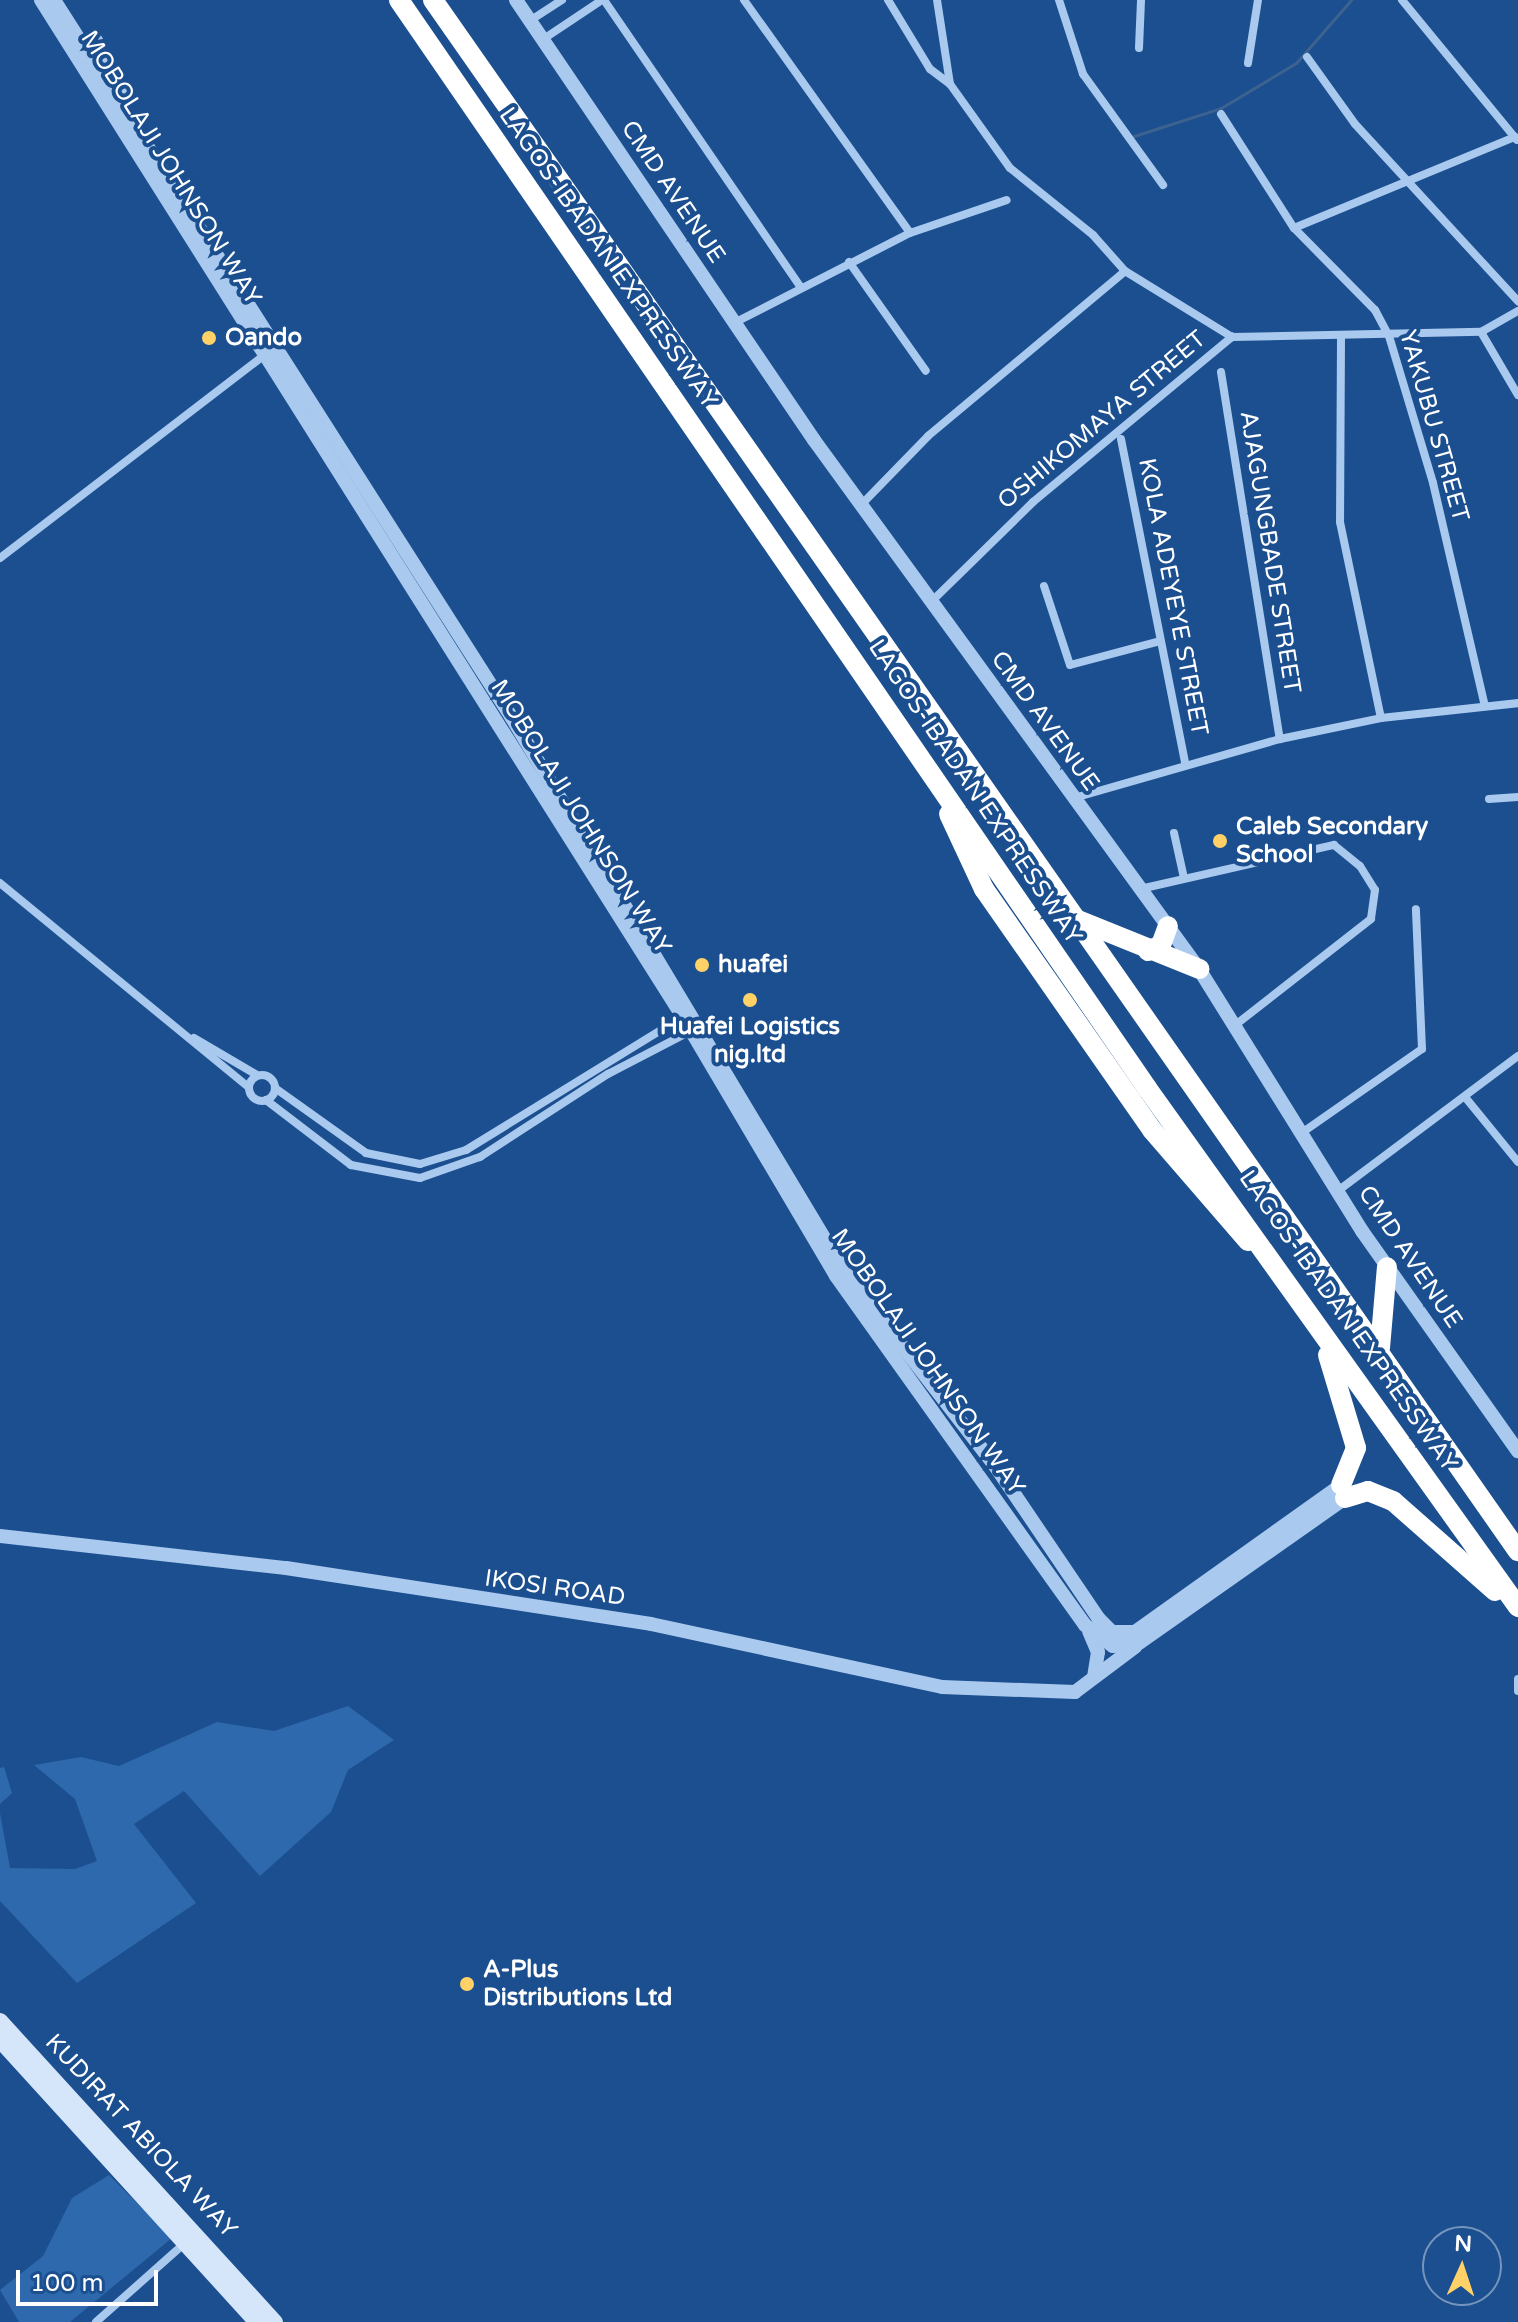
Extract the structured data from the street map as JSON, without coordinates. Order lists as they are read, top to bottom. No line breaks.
{"streets":{"highway":["LAGOS-IBADAN EXPRESSWAY"],"main road":["KUDIRAT ABIOLA WAY"],"street":["MOBOLAJI JOHNSON WAY","CMD AVENUE","OSHIKOMAYA STREET","YAKUBU STREET","AJAGUNGBADE STREET","KOLA ADEYEYE STREET","IKOSI ROAD"]},"crossings":[["CMD AVENUE","OSHIKOMAYA STREET"]],"places":["Oando","Caleb Secondary School","huafei","Huafei Logistics nig.ltd","A-Plus Distributions Ltd"],"scale_bar":"100 m","north":"top"}
